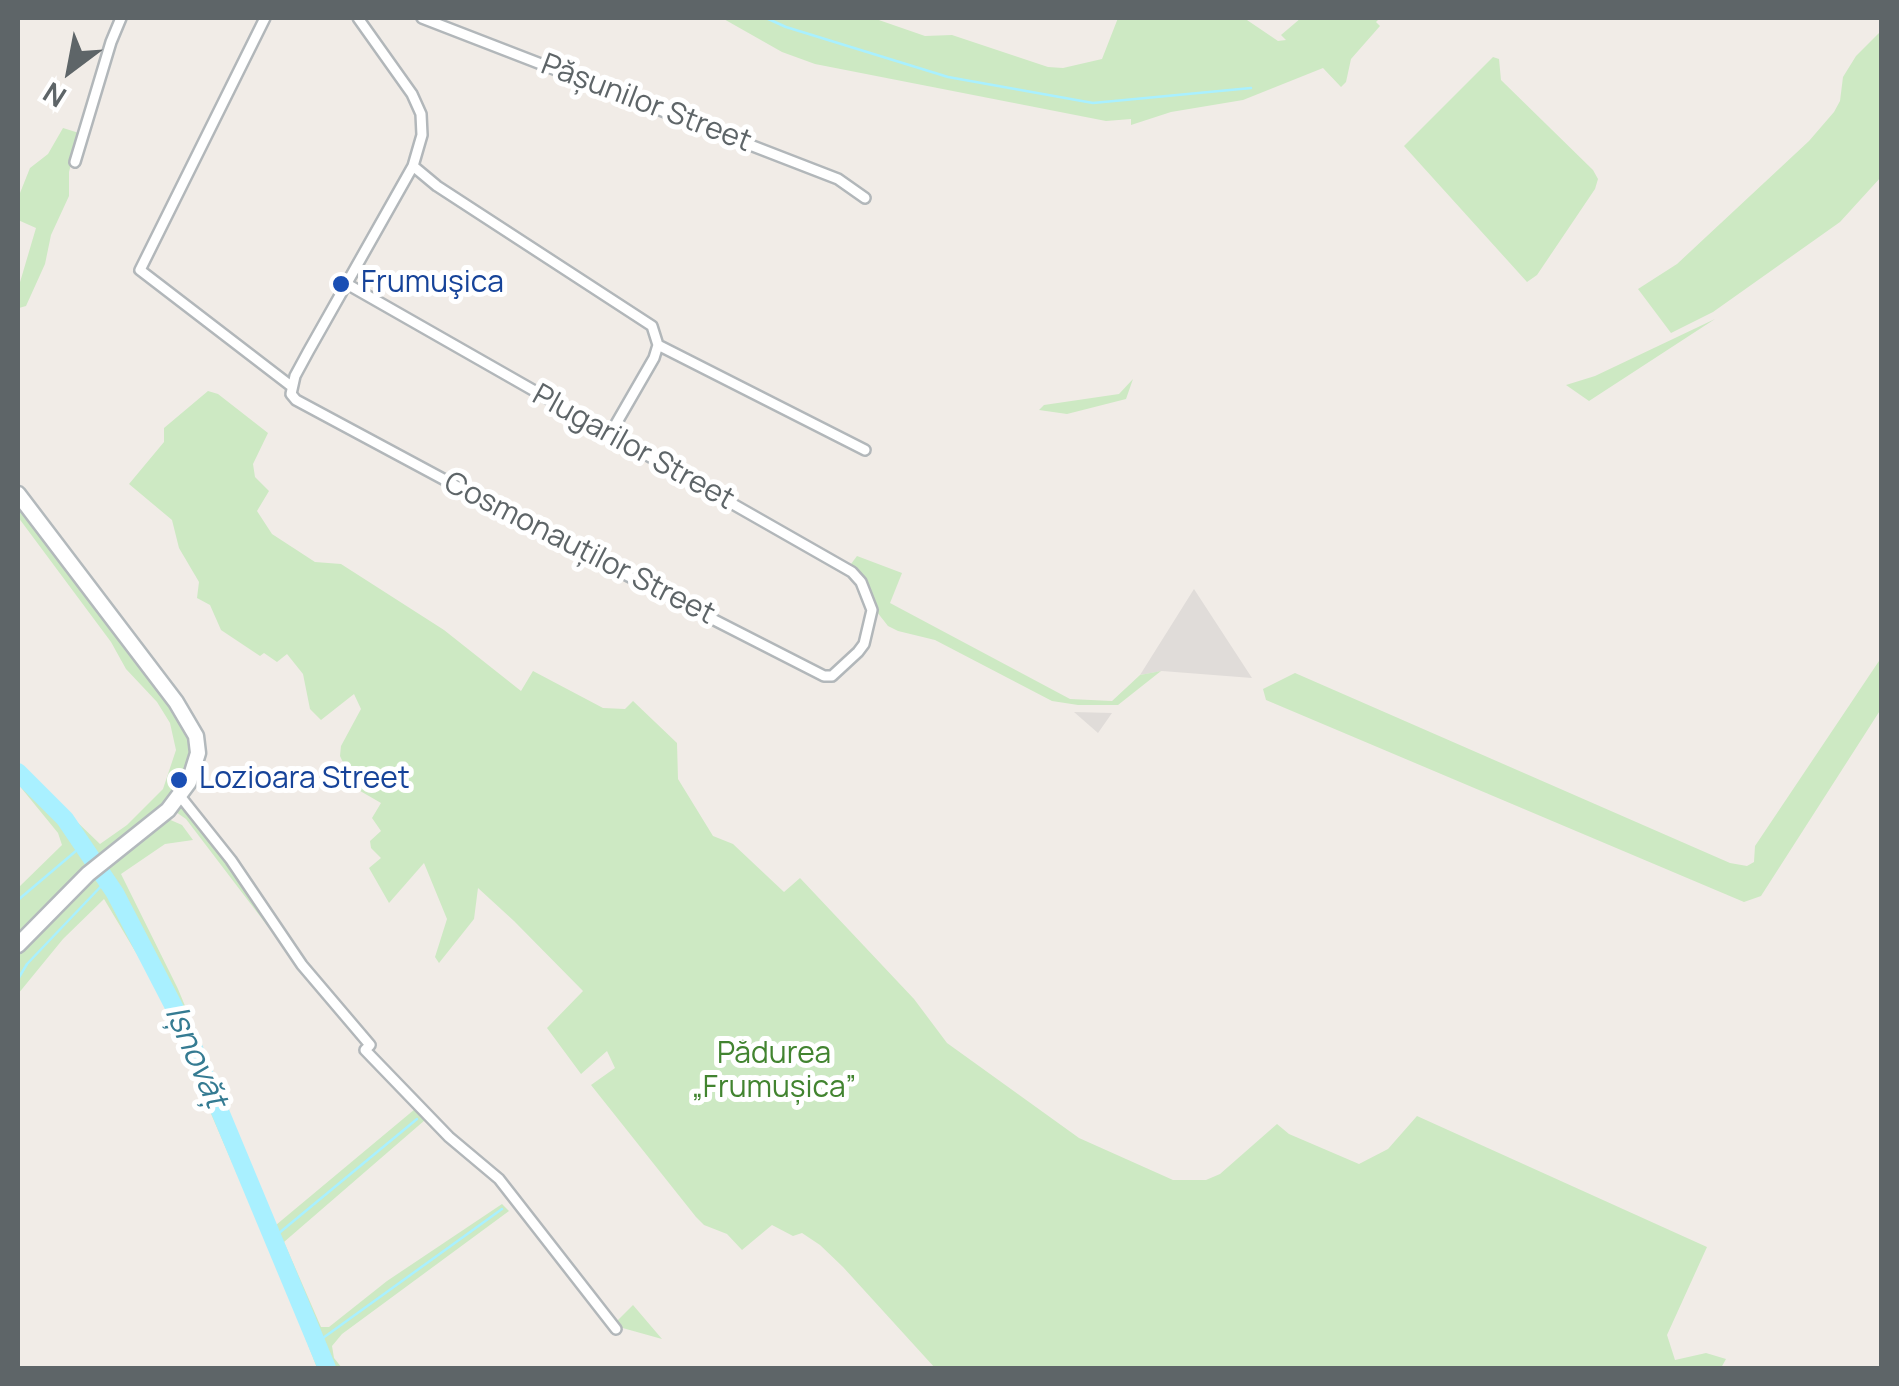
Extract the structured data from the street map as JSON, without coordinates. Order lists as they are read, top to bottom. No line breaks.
{"streets":{"street":["Pășunilor Street","Plugarilor Street","Cosmonauților Street"]},"crossings":[["Plugarilor Street","Cosmonauților Street"]],"water":["Ișnovăț"],"parks":["Pădurea „Frumușica”"],"places":["Frumuşica","Lozioara Street"],"north":"bottom left"}
